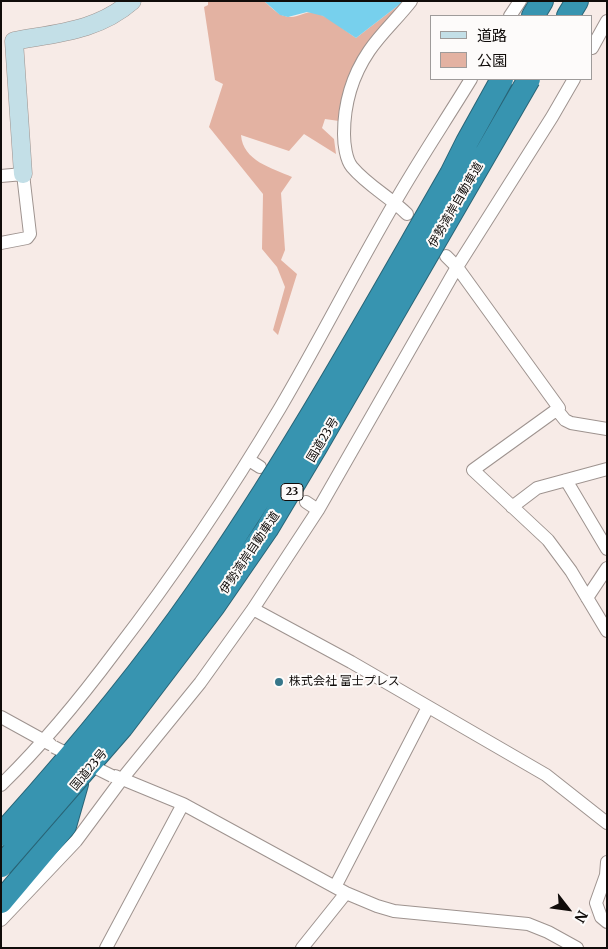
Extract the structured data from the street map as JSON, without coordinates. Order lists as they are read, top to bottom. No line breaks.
{"streets":{"highway":["伊勢湾岸自動車道","国道23号","23"]},"places":["株式会社 富士プレス"],"legend":["道路","公園"],"north":"bottom right"}
